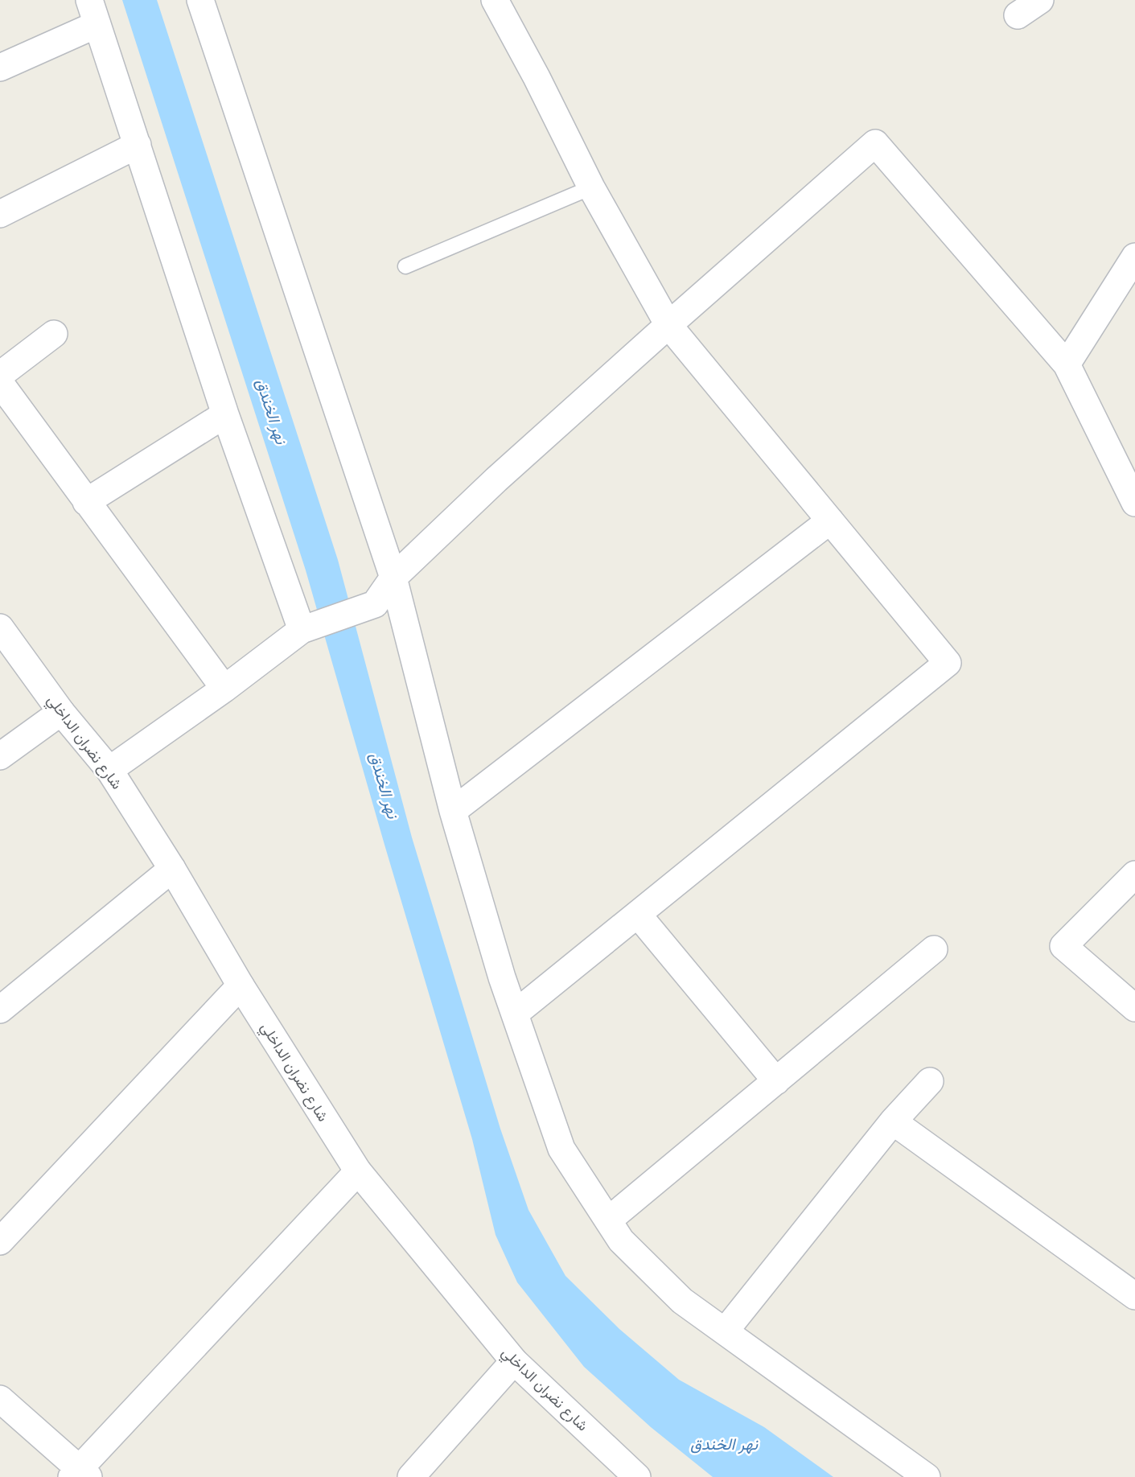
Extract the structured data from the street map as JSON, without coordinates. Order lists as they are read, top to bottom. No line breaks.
{"streets":{"street":["شارع نضران الداخلي"]},"water":["نهر الخندق"]}
